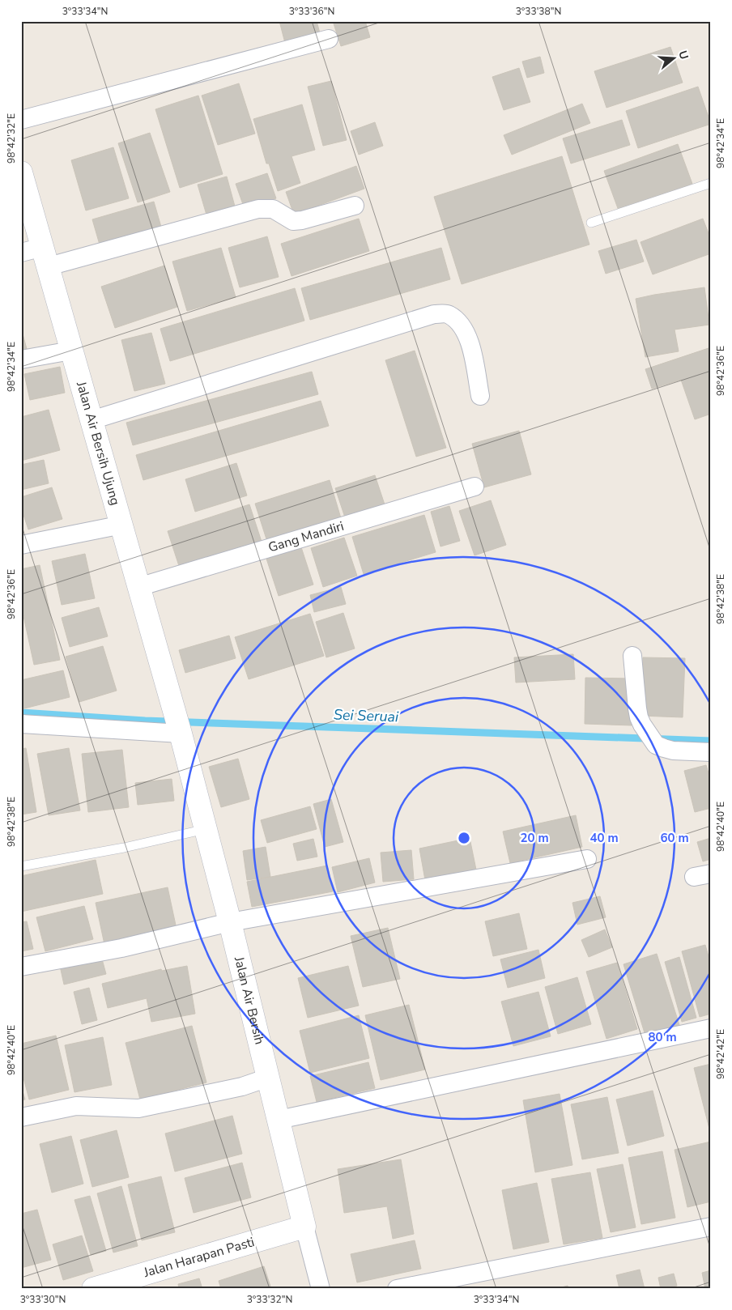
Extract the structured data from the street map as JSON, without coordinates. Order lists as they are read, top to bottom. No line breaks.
{"streets":{"street":["Jalan Air Bersih Ujung","Gang Mandiri","Jalan Air Bersih","Jalan Harapan Pasti"]},"crossings":[["Jalan Air Bersih Ujung","Gang Mandiri"],["Jalan Air Bersih Ujung","Jalan Air Bersih"],["Jalan Air Bersih","Jalan Harapan Pasti"]],"water":["Sei Seruai"],"north":"right","coordinates":["3°33'34\"N","3°33'36\"N","3°33'38\"N","98°42'32\"E","98°42'34\"E","98°42'36\"E","98°42'38\"E","98°42'40\"E","98°42'42\"E","3°33'30\"N","3°33'32\"N"],"rings":["20 m","40 m","60 m","80 m"]}
